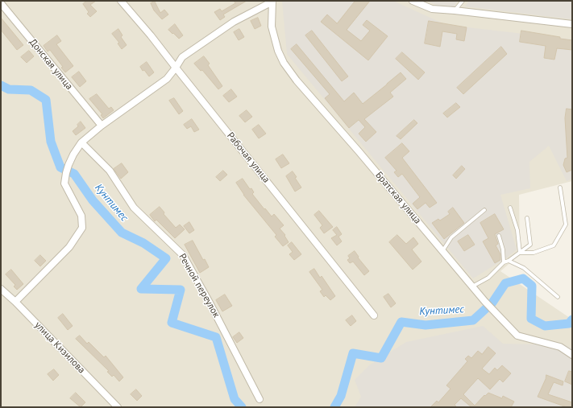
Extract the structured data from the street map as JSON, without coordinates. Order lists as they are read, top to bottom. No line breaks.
{"streets":{"street":["Донская улица","Рабочая улица","Братская улица","Речной переулок","улица Кизилова"]},"water":["Кунтимес"]}
